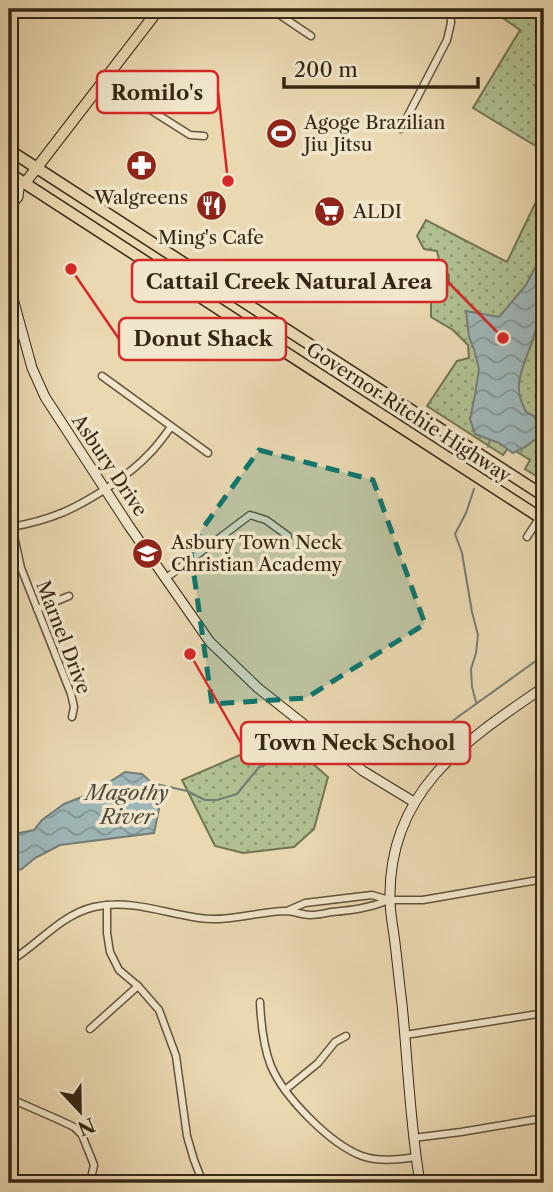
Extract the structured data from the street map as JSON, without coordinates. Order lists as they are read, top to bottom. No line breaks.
{"streets":{"highway":["Governor Ritchie Highway"],"street":["Asbury Drive","Marnel Drive"]},"water":["Magothy River"],"places":{"sports":["Agoge Brazilian Jiu Jitsu"],"pharmacy":["Walgreens"],"other":["Romilo's","Donut Shack","Cattail Creek Natural Area","Town Neck School"],"restaurant":["Ming's Cafe"],"supermarket":["ALDI"],"school or university":["Asbury Town Neck Christian Academy"]},"scale_bar":"200 m","north":"bottom"}
